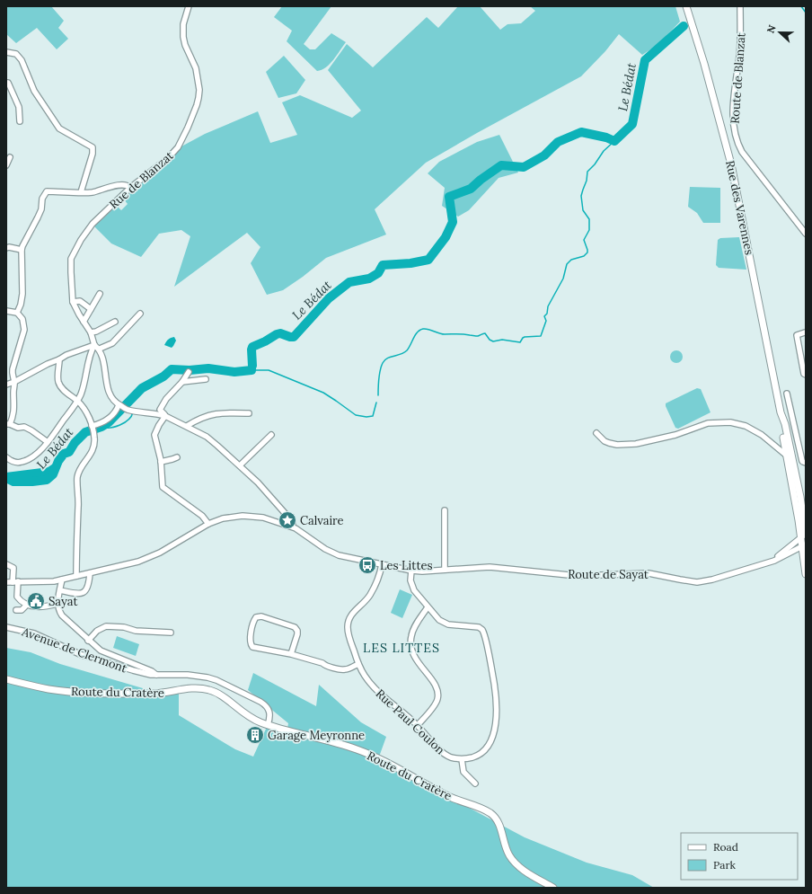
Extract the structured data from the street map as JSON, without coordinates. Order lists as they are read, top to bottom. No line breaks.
{"streets":{"main road":["Rue des Varennes","Route du Cratère"],"street":["Route de Blanzat","Rue de Blanzat","Route de Sayat","Avenue de Clermont","Rue Paul Coulon"]},"crossings":[["Rue des Varennes","Route de Sayat"],["Route de Sayat","Rue Paul Coulon"],["Avenue de Clermont","Route du Cratère"]],"districts":["LES LITTES"],"water":["Le Bédat"],"places":{"place":["Calvaire"],"bus stop":["Les Littes"],"public building":["Sayat"],"building":["Garage Meyronne"]},"legend":["Road","Park"],"north":"left"}
